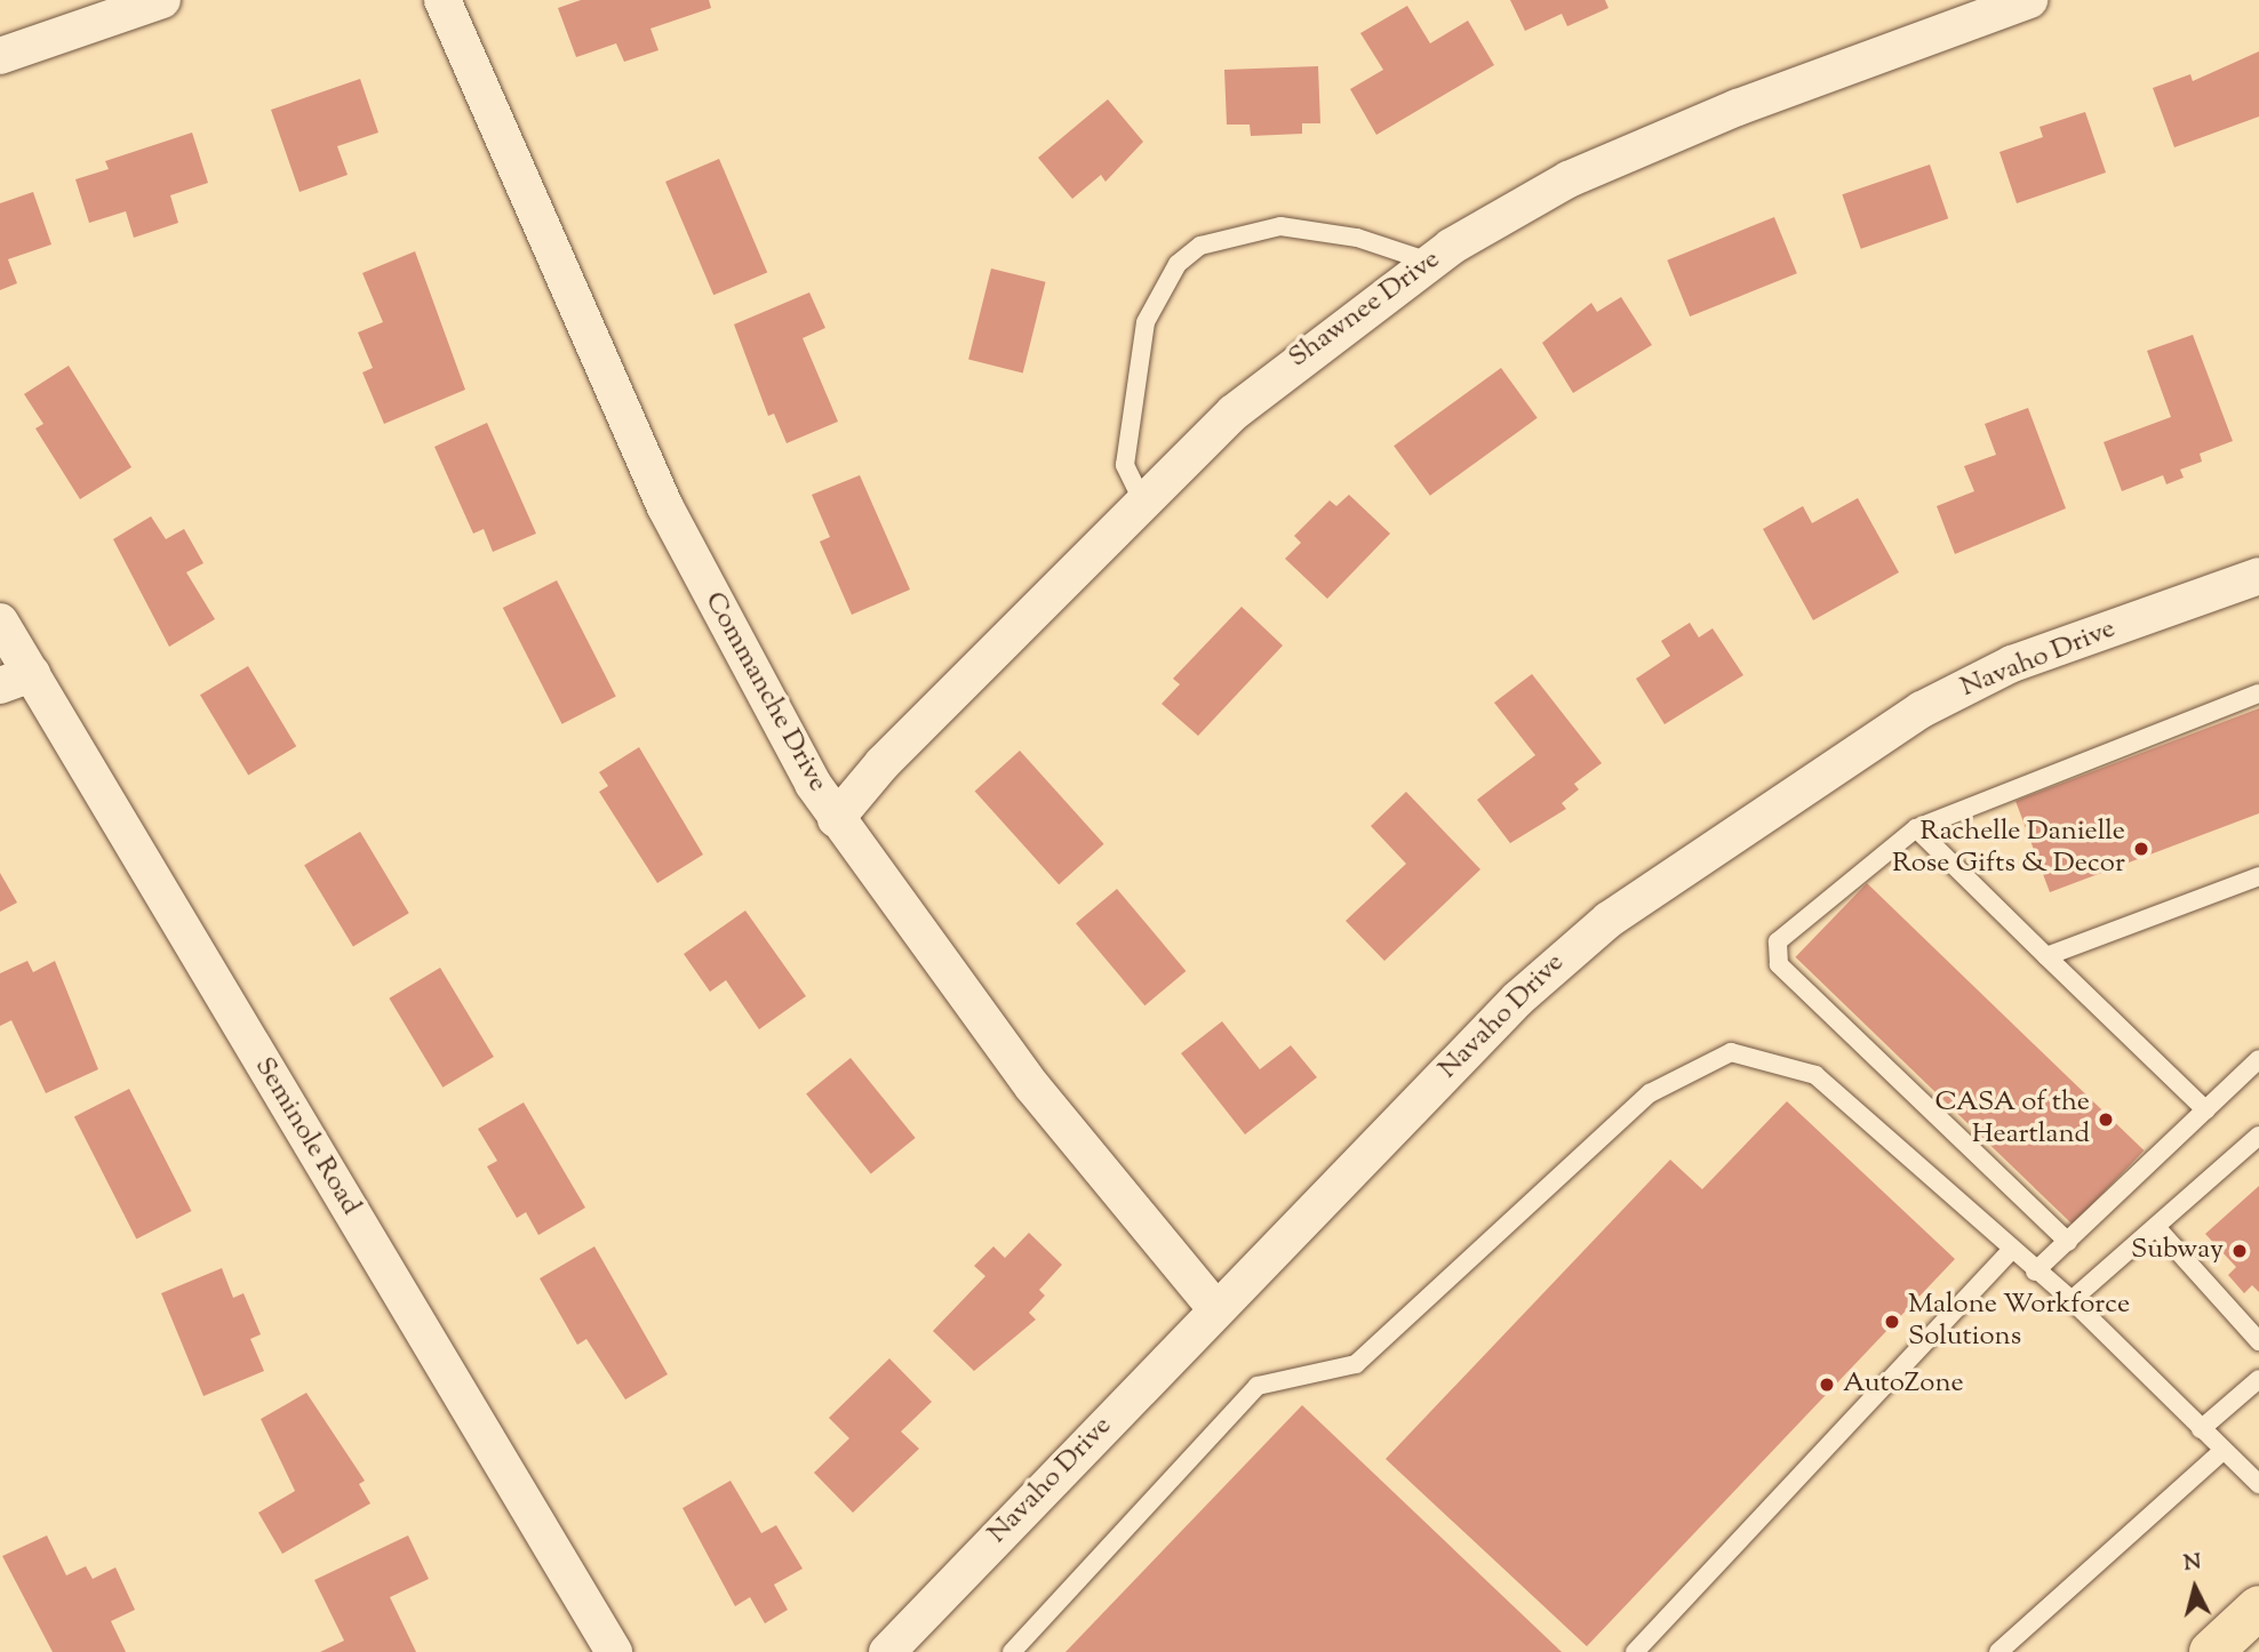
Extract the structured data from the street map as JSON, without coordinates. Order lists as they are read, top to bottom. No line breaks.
{"streets":{"street":["Shawnee Drive","Navaho Drive","Commanche Drive","Seminole Road"]},"crossings":[["Shawnee Drive","Commanche Drive"],["Navaho Drive","Commanche Drive"]],"places":["Rachelle Danielle Rose Gifts & Decor","CASA of the Heartland","Subway","Malone Workforce Solutions","AutoZone"],"north":"top"}
